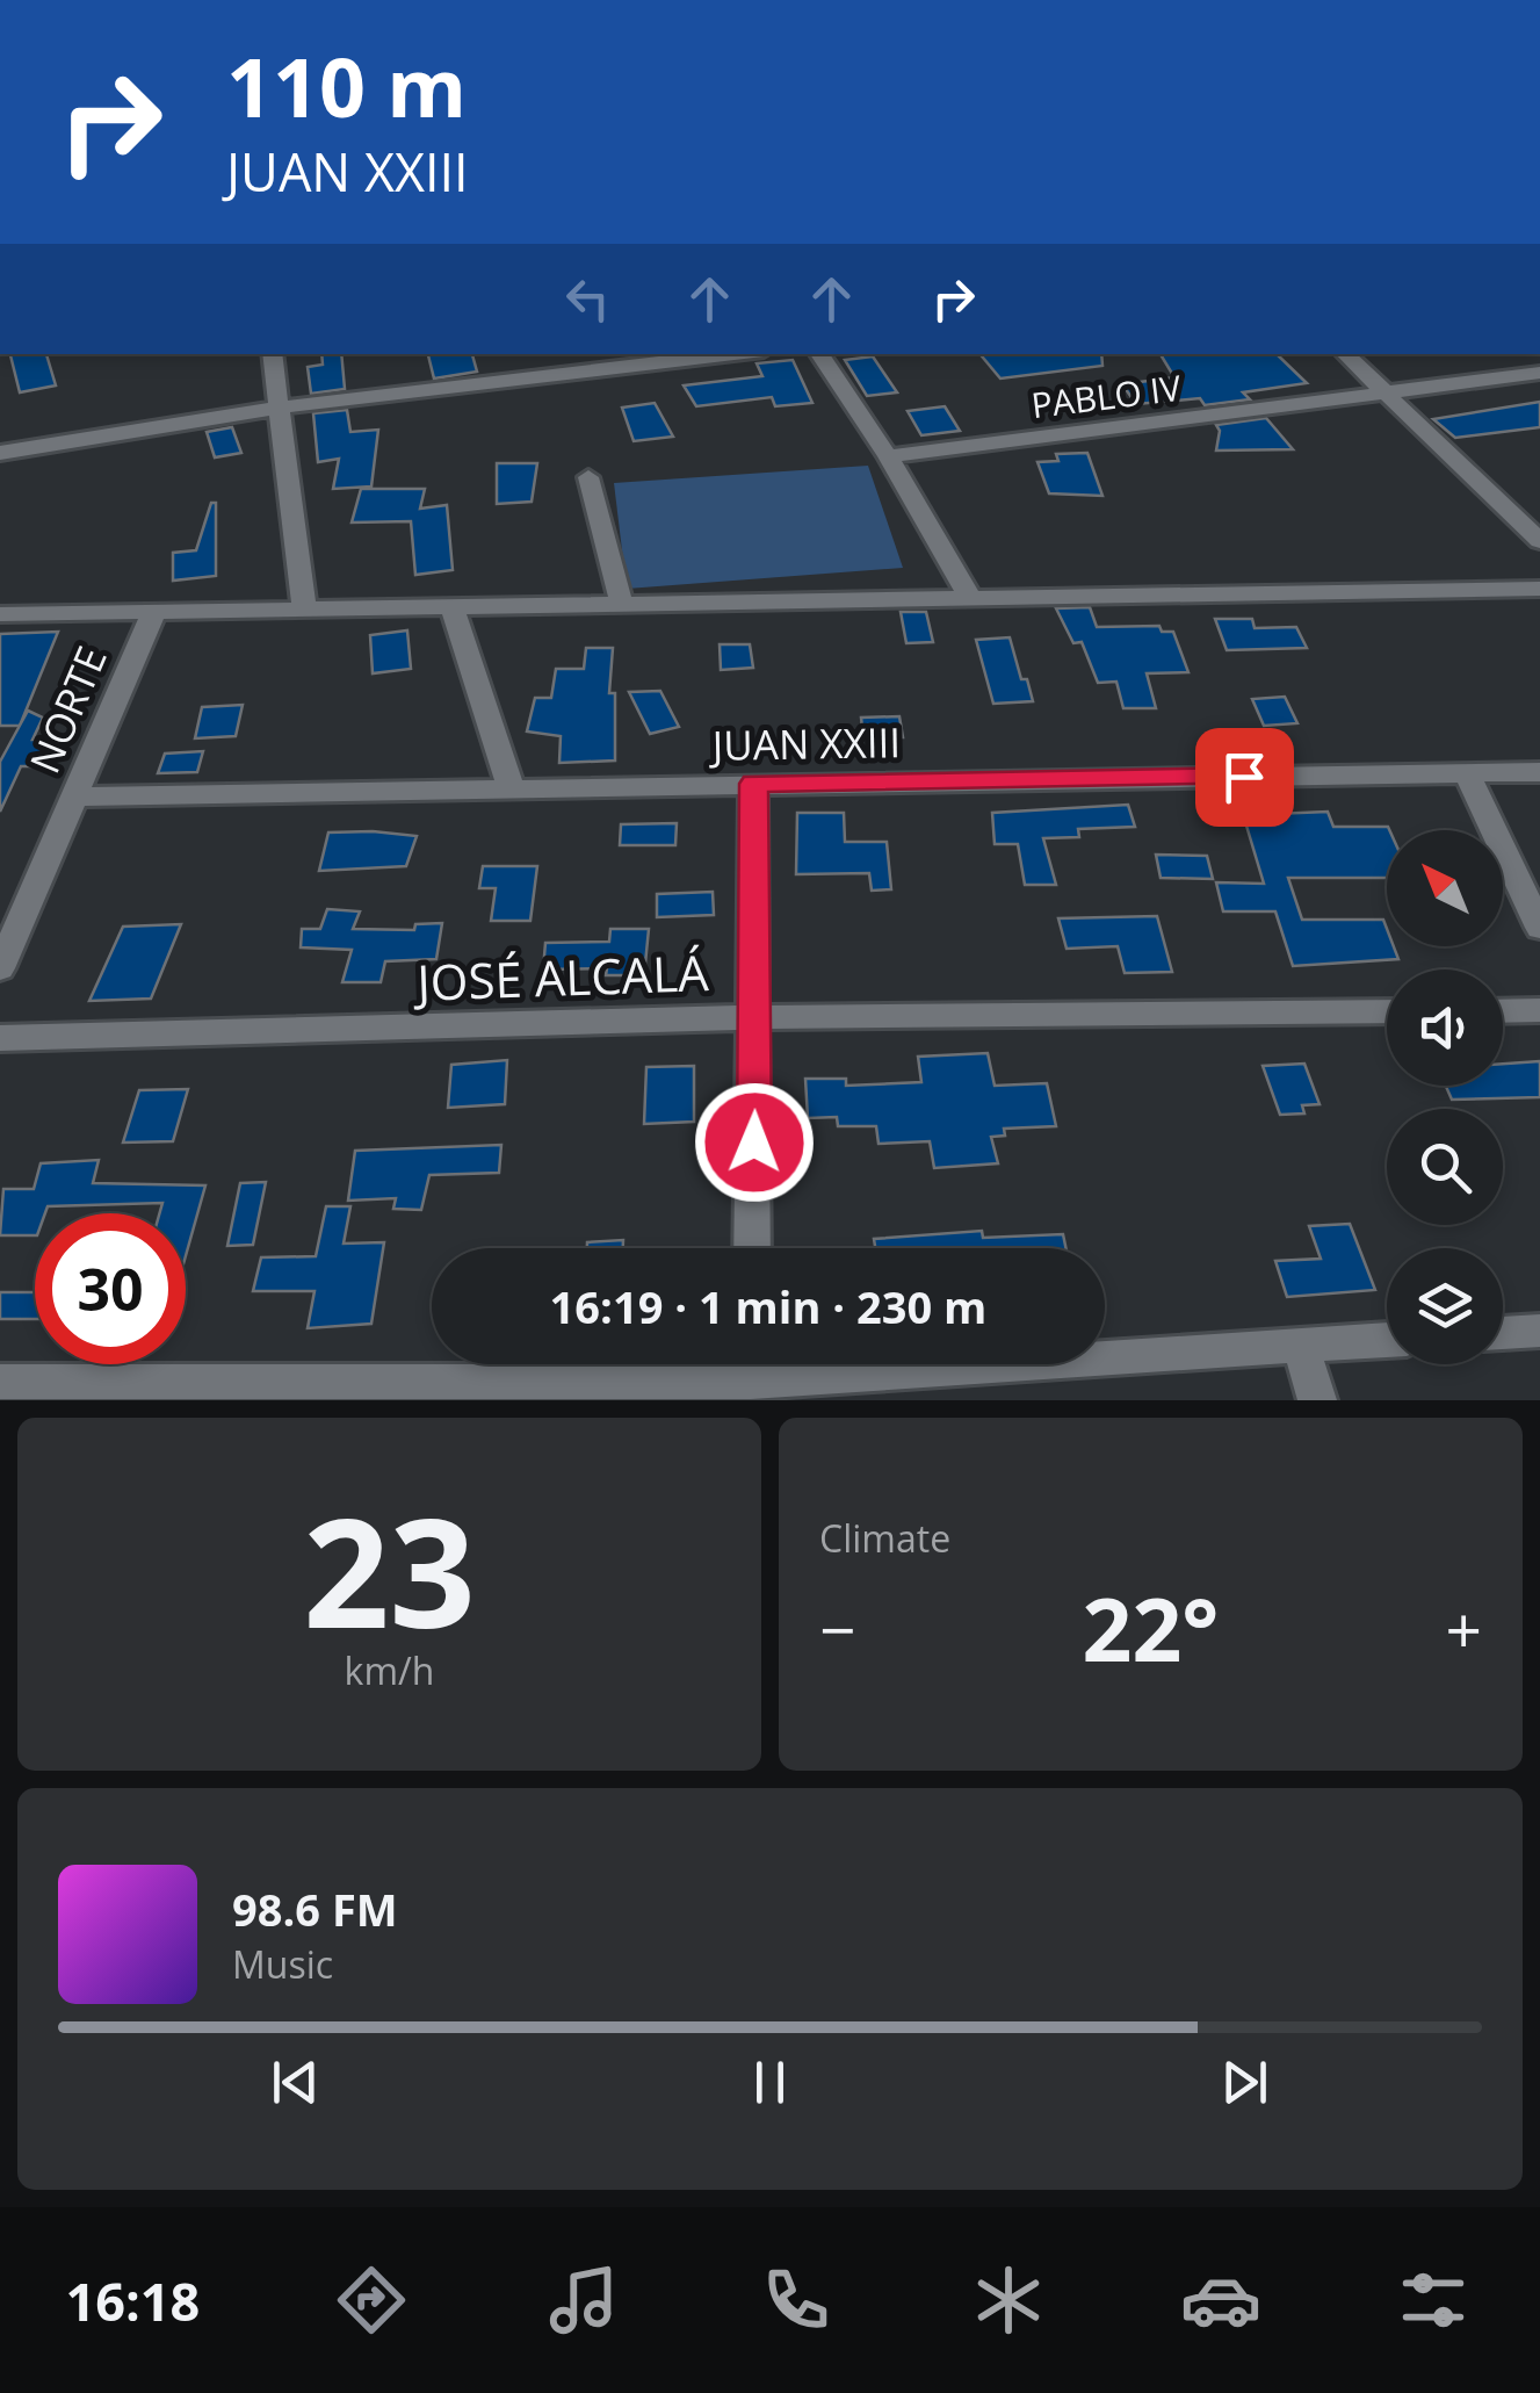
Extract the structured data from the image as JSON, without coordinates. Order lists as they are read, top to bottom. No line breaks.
{"streets":{"street":["PABLO IV","NORTE","JUAN XXIII","JOSÉ ALCALÁ"]},"crossings":[["NORTE","JUAN XXIII"]],"north":"top left","page":{"turn":["110 m","JUAN XXIII"],"limit":"30","trip":"16:19 · 1 min · 230 m","tile":[["23","km/h"],"Climate"],"heat":["−","22°","+"],"song":["98.6 FM","Music"],"tabs":"16:18"}}
